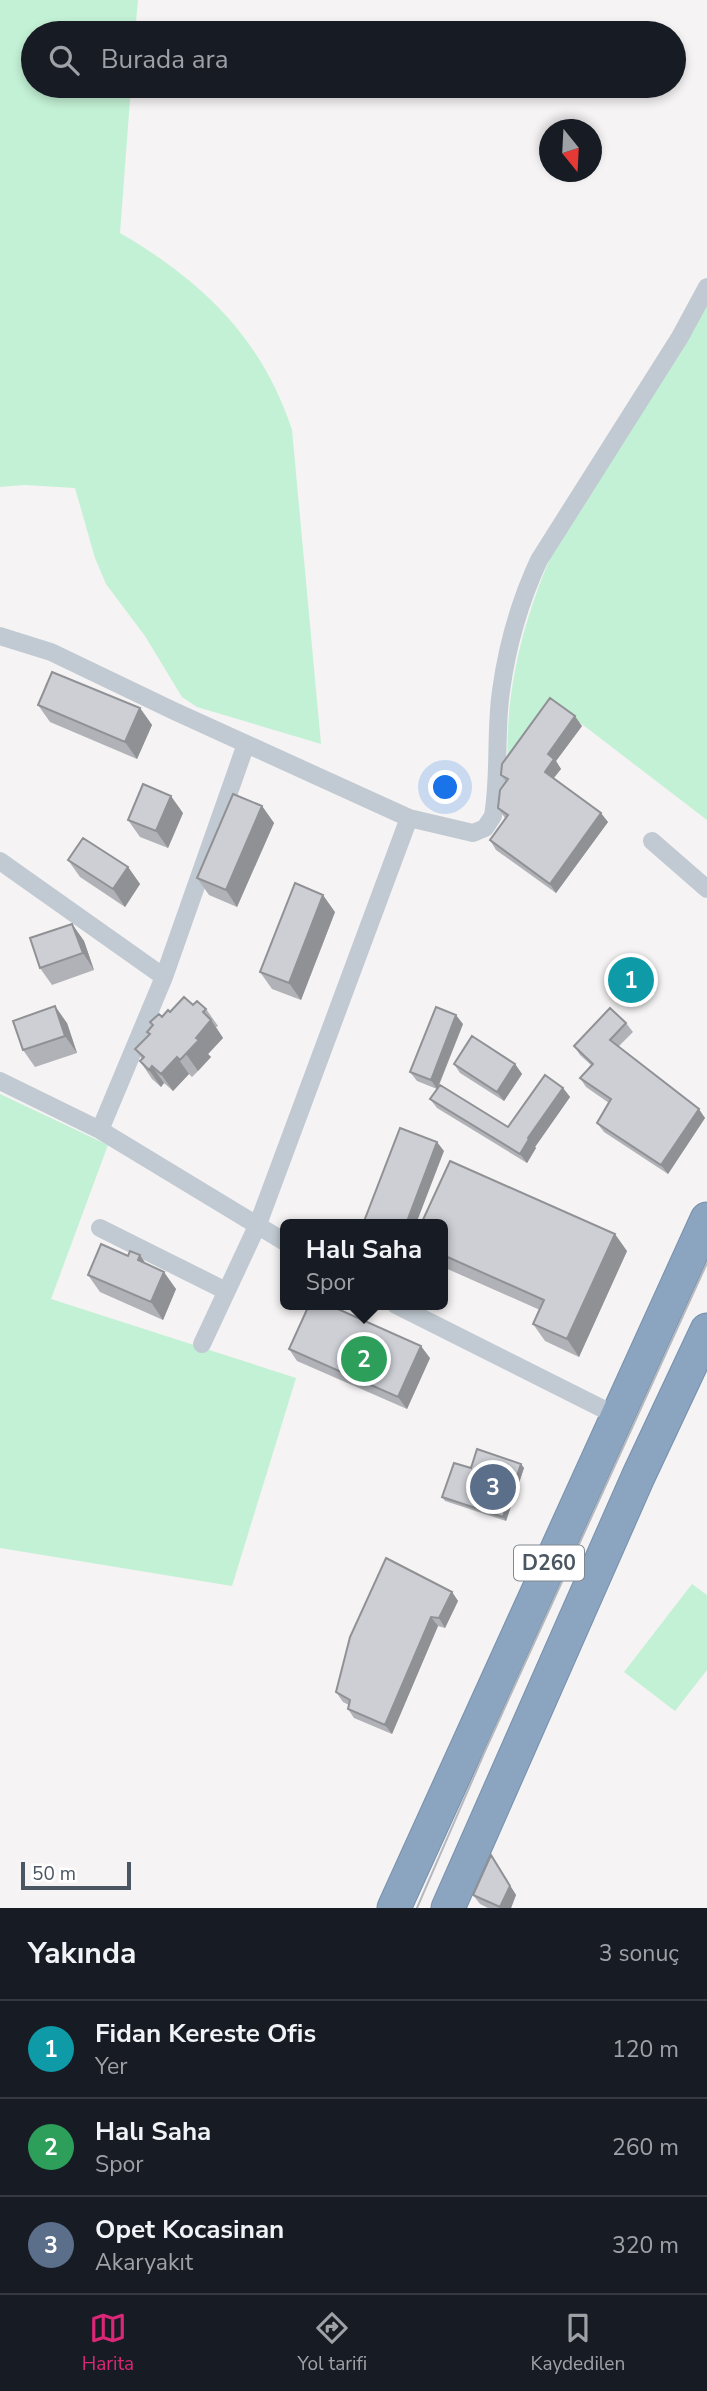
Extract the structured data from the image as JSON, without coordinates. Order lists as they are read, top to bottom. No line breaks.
{"streets":{"highway":["D260"]},"scale_bar":"50 m","north":"bottom","page":{"search":"Burada ara","pins":["1","2","3"],"popup":["Halı Saha","Spor"],"scale":"50 m","heading":["Yakında","3 sonuç"],"list":[{"mark":"1","name":"Fidan Kereste Ofis","note":"Yer","value":"120 m"},{"mark":"2","name":"Halı Saha","note":"Spor","value":"260 m"},{"mark":"3","name":"Opet Kocasinan","note":"Akaryakıt","value":"320 m"}],"nav":["Harita","Yol tarifi","Kaydedilen"]}}
